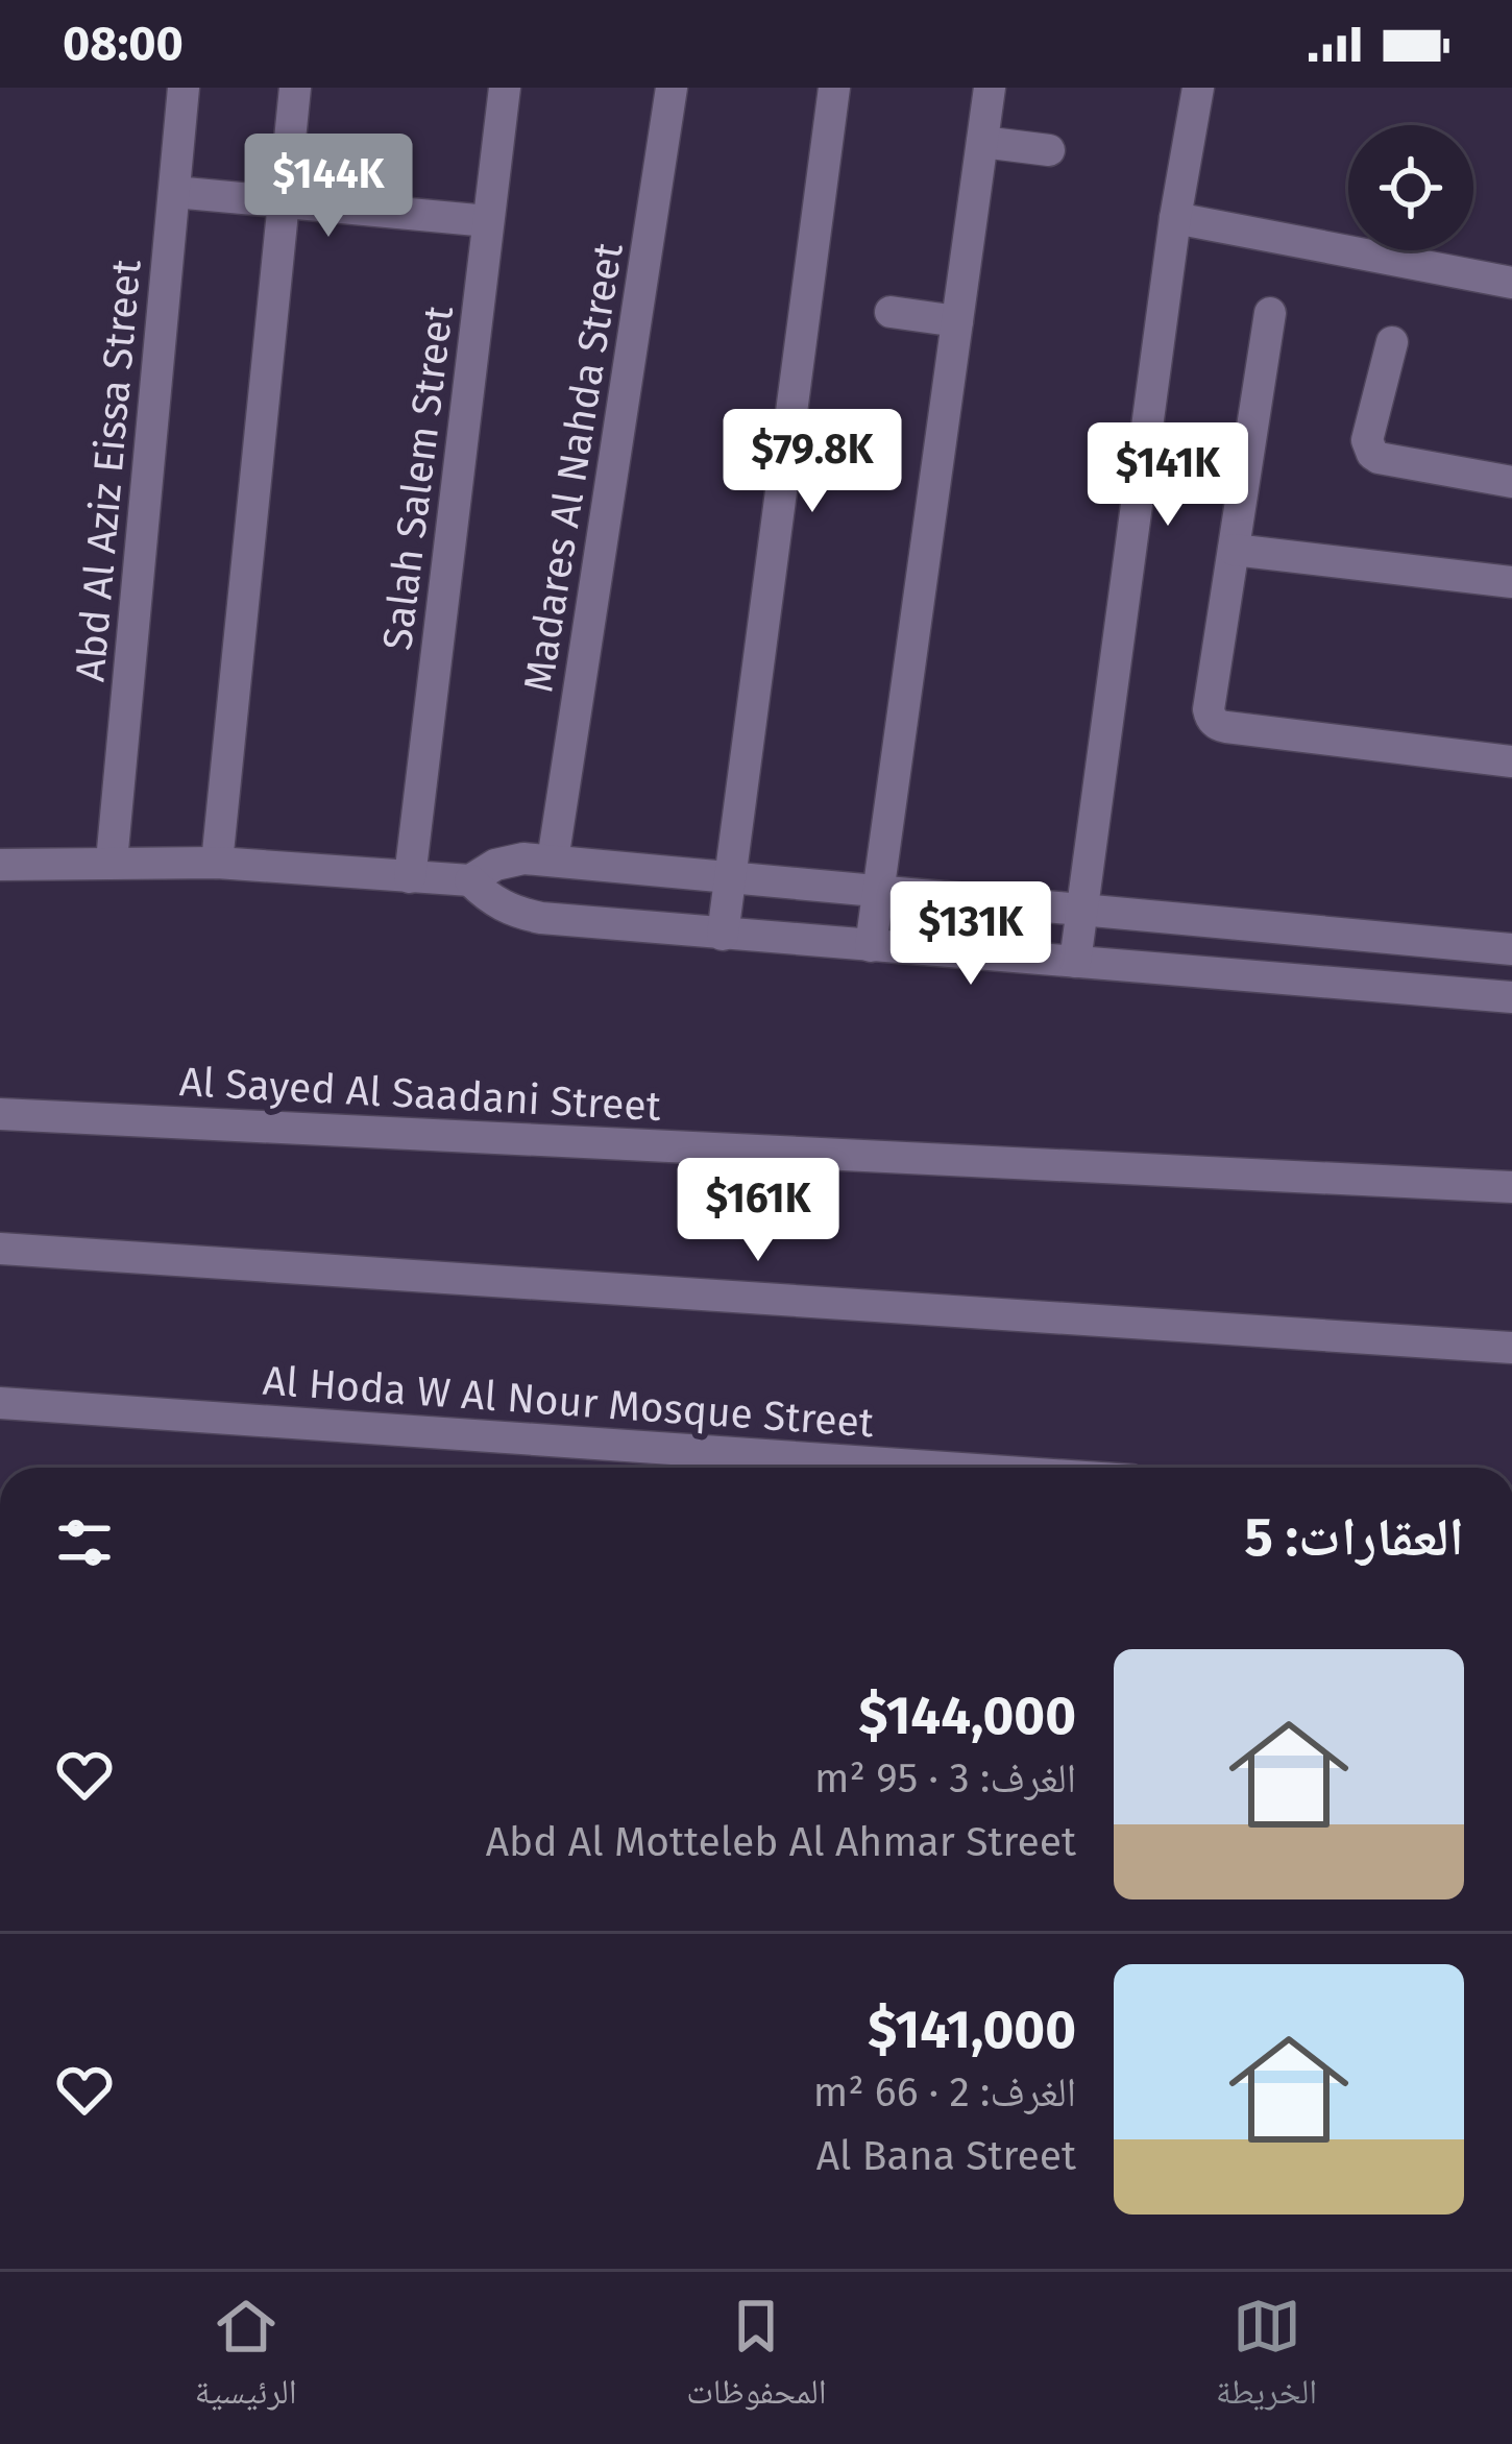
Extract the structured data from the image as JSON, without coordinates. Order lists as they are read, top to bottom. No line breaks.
{"streets":{"street":["Madares Al Nahda Street","Abd Al Aziz Eissa Street","Salah Salem Street","Al Sayed Al Saadani Street","Al Hoda W Al Nour Mosque Street"]},"page":{"status":"08:00","price":["$144K","$79.8K","$141K","$131K","$161K"],"heading":"العقارات: 5","list":[{"name":"$144,000","note":"الغرف: 3 · 95 m² · Abd Al Motteleb Al Ahmar Street"},{"name":"$141,000","note":"الغرف: 2 · 66 m² · Al Bana Street"}],"tabs":["الخريطة","المحفوظات","الرئيسية"]}}
